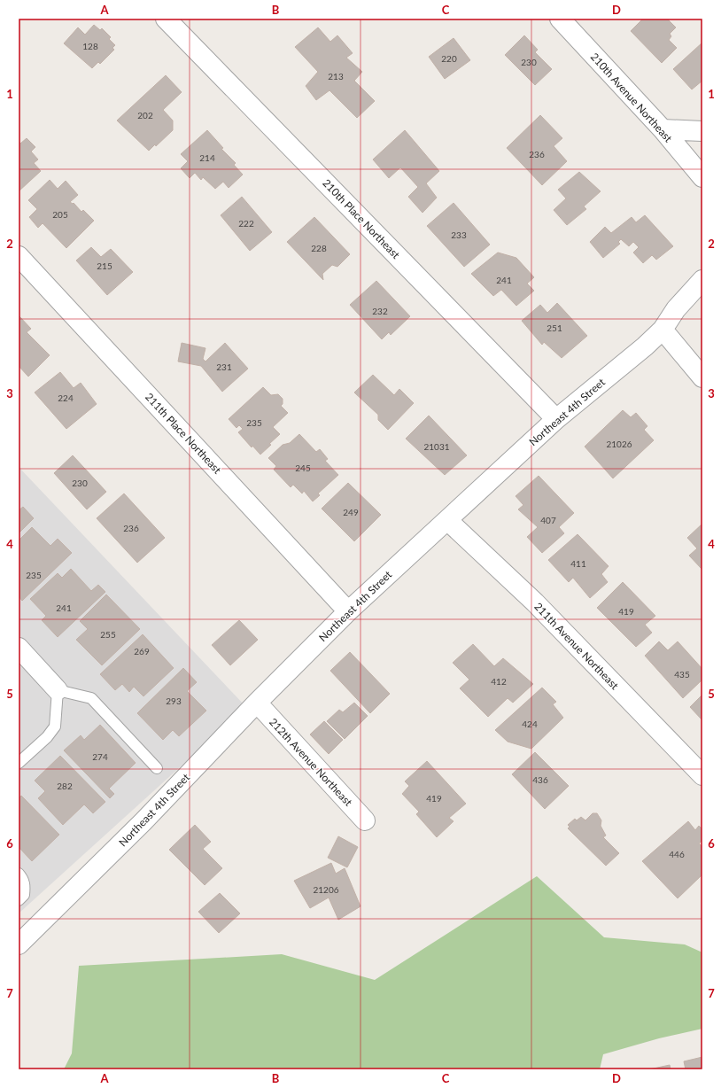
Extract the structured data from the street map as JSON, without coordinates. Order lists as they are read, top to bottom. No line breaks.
{"streets":{"street":["210th Avenue Northeast","210th Place Northeast","Northeast 4th Street","211th Place Northeast","211th Avenue Northeast","212th Avenue Northeast"]},"crossings":[["210th Place Northeast","Northeast 4th Street"],["Northeast 4th Street","211th Place Northeast"],["Northeast 4th Street","211th Avenue Northeast"],["Northeast 4th Street","212th Avenue Northeast"]],"house_numbers":["128","220","230","213","202","236","214","205","222","233","228","215","241","232","251","231","224","235","21026","21031","245","230","249","407","236","411","235","241","419","255","269","435","412","293","424","274","436","282","419","446","21206"],"grid":{"columns":["A","B","C","D"],"rows":["1","2","3","4","5","6","7"]}}
